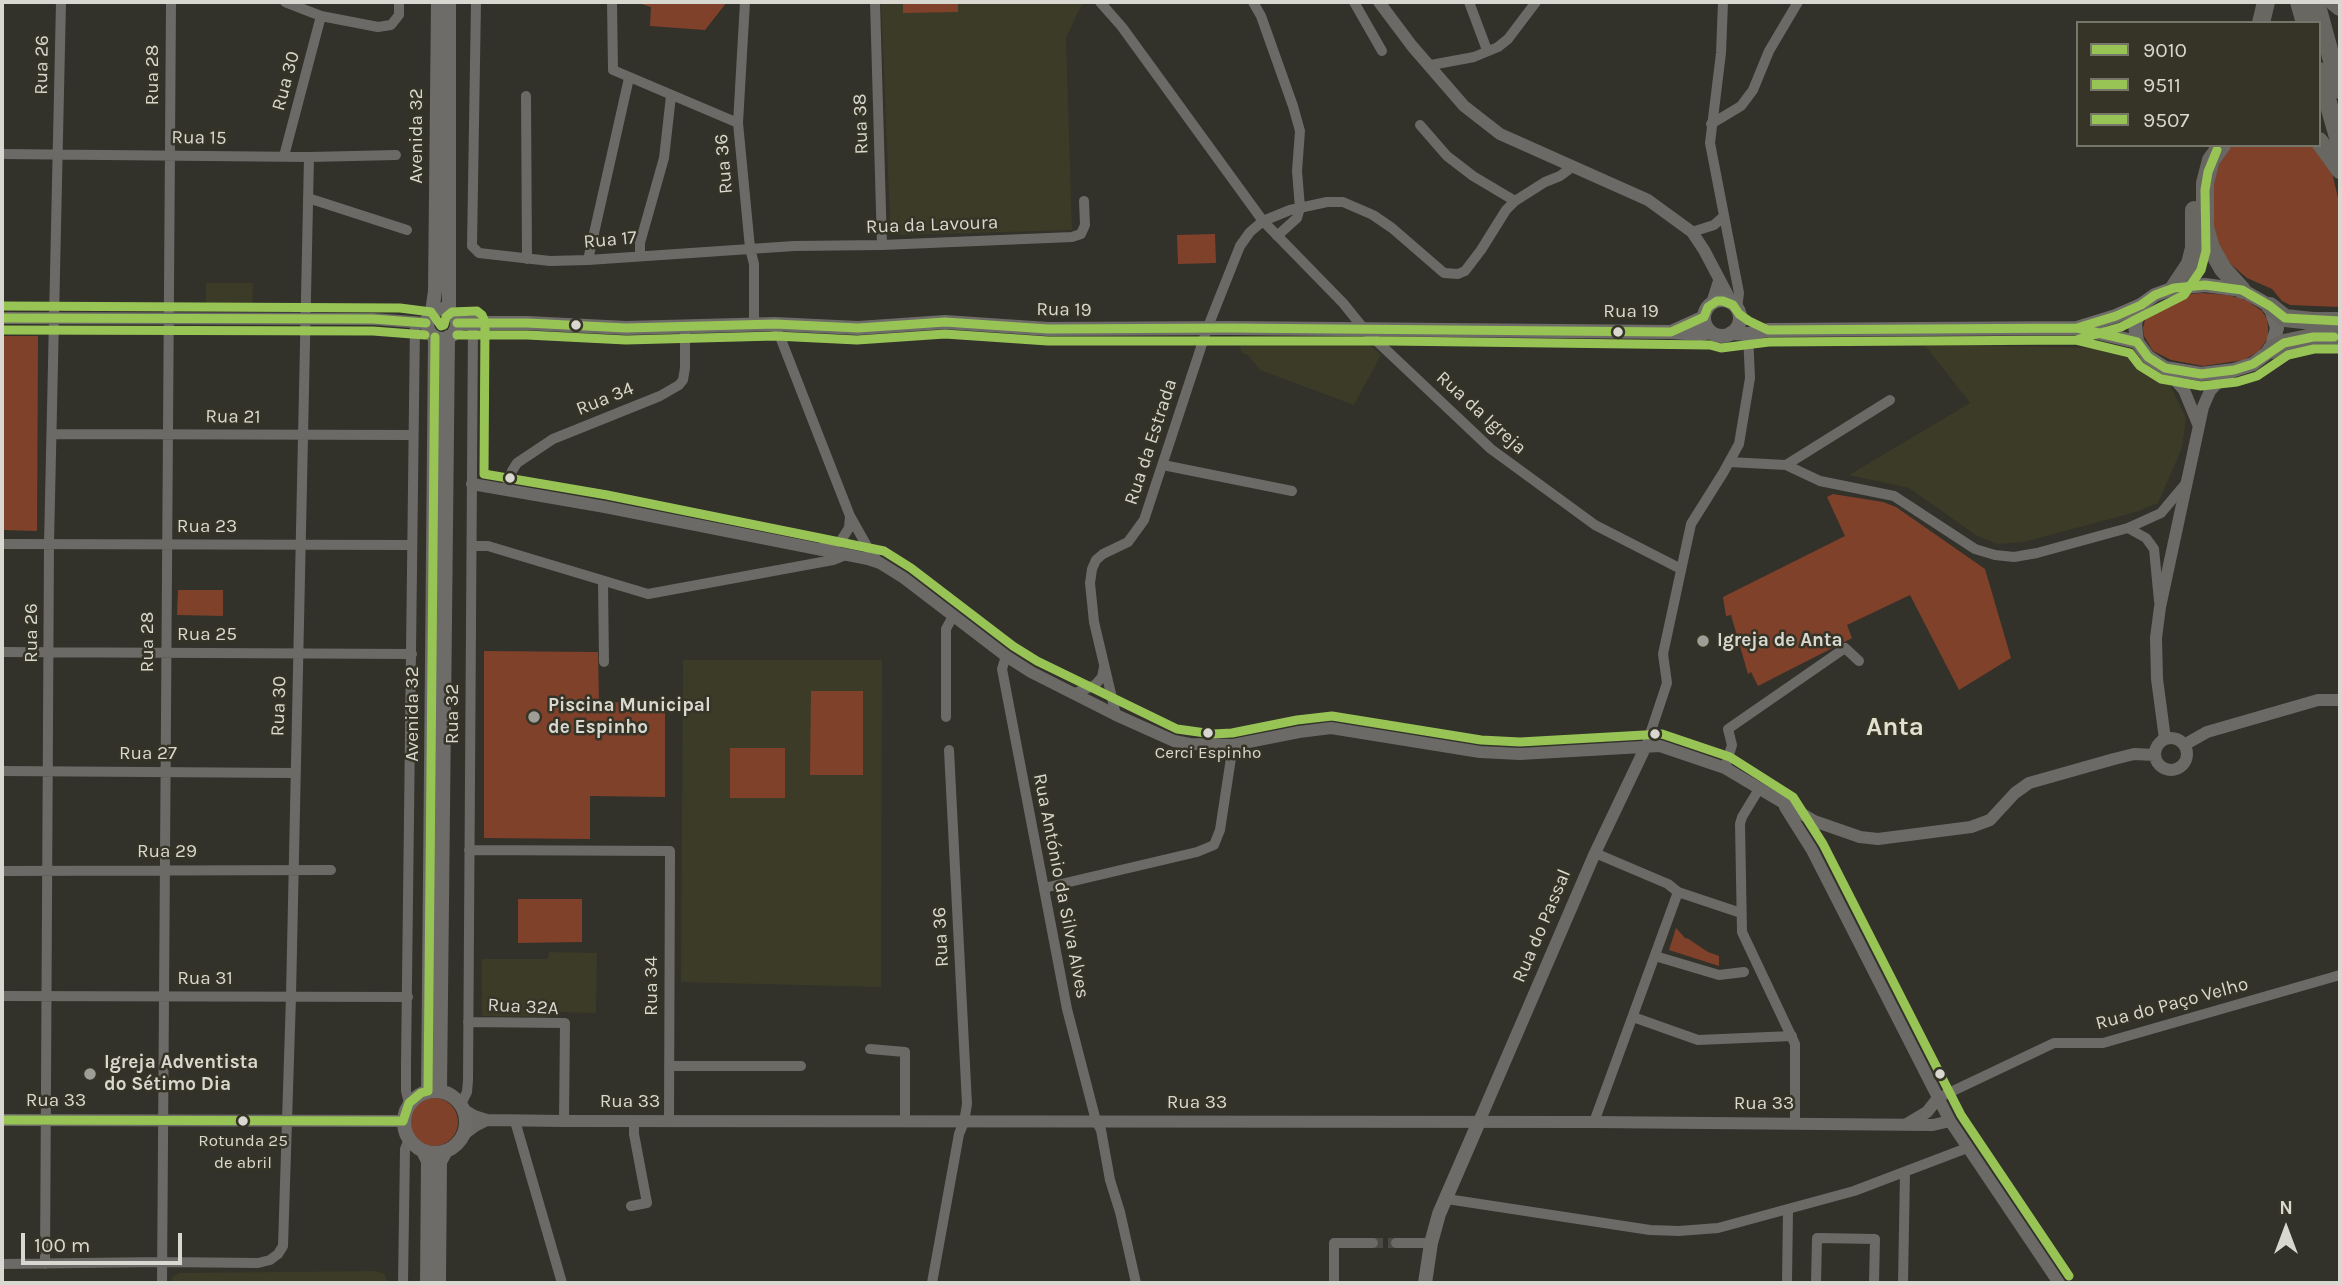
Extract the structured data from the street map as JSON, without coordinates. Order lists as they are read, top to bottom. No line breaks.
{"streets":{"main road":["Avenida 32","Rua 19"],"street":["Rua 26","Rua 28","Rua 30","Rua 38","Rua 15","Rua 36","Rua da Lavoura","Rua 17","Rua 34","Rua da Igreja","Rua 21","Rua da Estrada","Rua 23","Rua 25","Rua 32","Rua 27","Rua 29","Rua António da Silva Alves","Rua do Passal","Rua 31","Rua do Paço Velho","Rua 32A","Rua 33"]},"crossings":[["Rua 26","Rua 15"],["Rua 26","Rua 21"],["Rua 26","Rua 23"],["Rua 26","Rua 25"],["Rua 26","Rua 27"],["Rua 26","Rua 29"],["Rua 26","Rua 31"],["Rua 26","Rua 33"],["Rua 28","Rua 30"],["Rua 28","Rua 15"],["Rua 28","Rua 21"],["Rua 28","Rua 23"],["Rua 28","Rua 25"],["Rua 28","Rua 27"],["Rua 28","Rua 29"],["Rua 28","Rua 31"],["Rua 28","Rua 33"],["Rua 30","Rua 15"],["Rua 30","Rua 21"],["Rua 30","Rua 23"],["Rua 30","Rua 25"],["Rua 30","Rua 27"],["Rua 30","Rua 29"],["Rua 30","Rua 31"],["Rua 30","Rua 33"],["Rua 38","Rua da Lavoura"],["Avenida 32","Rua 19"],["Avenida 32","Rua 32"],["Avenida 32","Rua 33"],["Rua 36","Rua da Lavoura"],["Rua 36","Rua 17"],["Rua 36","Rua 19"],["Rua 36","Rua 33"],["Rua da Lavoura","Rua 17"],["Rua 19","Rua 34"],["Rua 19","Rua da Igreja"],["Rua 19","Rua da Estrada"],["Rua 19","Rua 32"],["Rua 34","Rua 32"],["Rua 34","Rua 33"],["Rua da Igreja","Rua da Estrada"],["Rua 32","Rua 32A"],["Rua 32","Rua 33"],["Rua António da Silva Alves","Rua 33"],["Rua do Passal","Rua 33"],["Rua 32A","Rua 33"]],"districts":["Anta"],"places":["Igreja de Anta","Piscina Municipal de Espinho","Cerci Espinho","Igreja Adventista do Sétimo Dia","Rotunda 25 de abril"],"lines":["transit line 9511","transit line 9010","transit line 9507"],"legend":["9010","9511","9507"],"scale_bar":"100 m","north":"top"}
